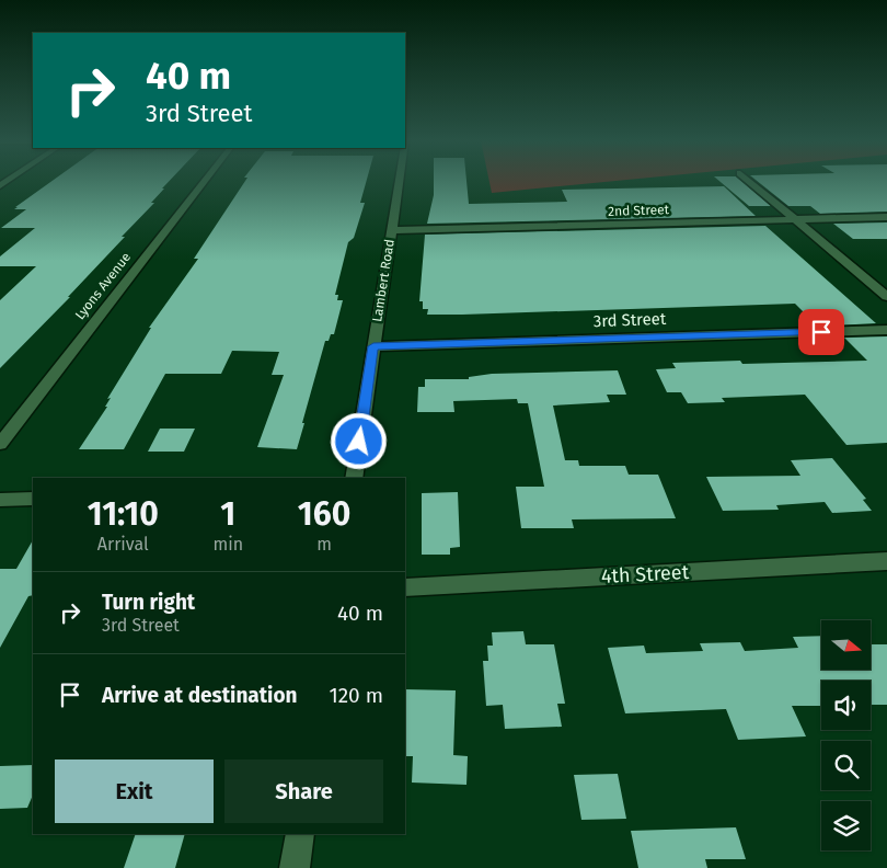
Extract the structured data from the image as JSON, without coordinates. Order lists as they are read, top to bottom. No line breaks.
{"streets":{"street":["2nd Street","Lambert Road","Lyons Avenue","3rd Street","4th Street"]},"crossings":[["2nd Street","Lambert Road"],["Lambert Road","3rd Street"]],"north":"right","page":{"turn":["40 m","3rd Street"],"eta":["11:10","Arrival","1","min","160","m"],"list":[{"name":"Turn right","note":"3rd Street","value":"40 m"},{"name":"Arrive at destination","value":"120 m"}],"buttons":["Exit","Share"]}}
